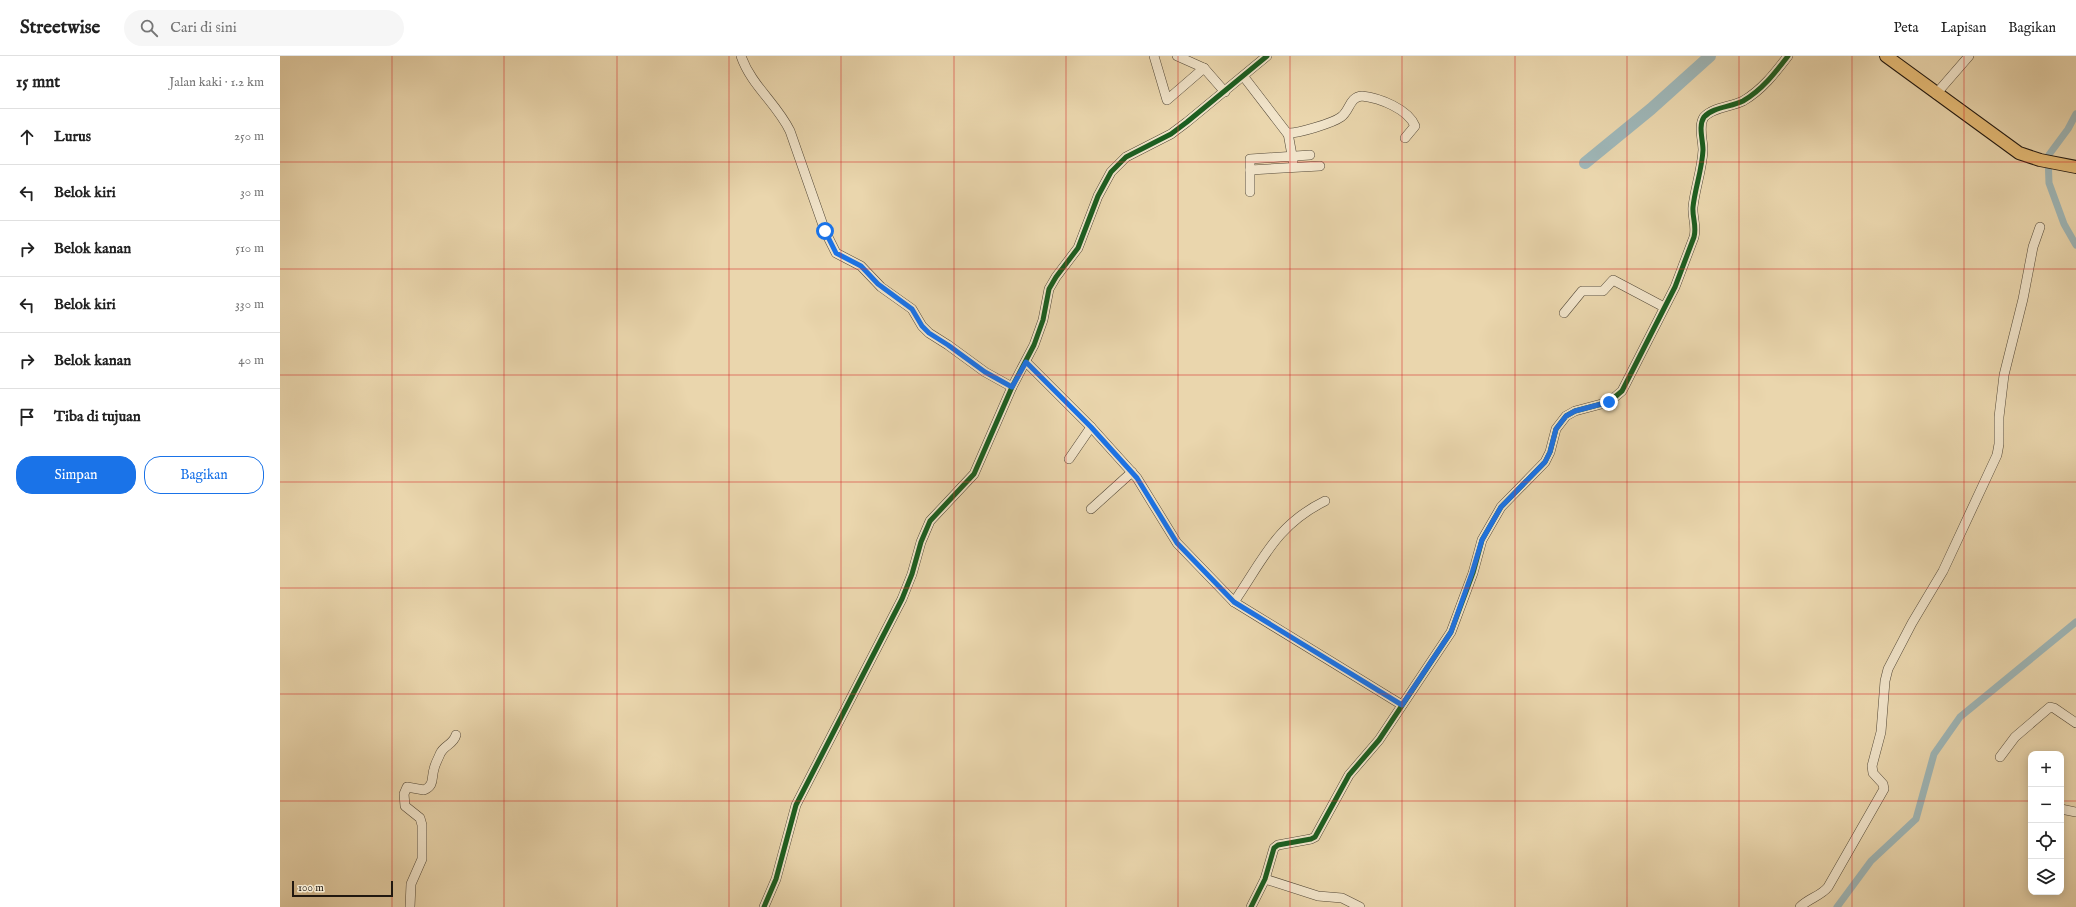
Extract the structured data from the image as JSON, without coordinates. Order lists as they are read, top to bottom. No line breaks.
{"scale_bar":"100 m","page":{"header":"Streetwise","search":"Cari di sini","nav":["Peta","Lapisan","Bagikan"],"heading":["15 mnt","Jalan kaki · 1.2 km"],"list":[["Lurus","250 m"],["Belok kiri","30 m"],["Belok kanan","510 m"],["Belok kiri","330 m"],["Belok kanan","40 m"],"Tiba di tujuan"],"buttons":["Simpan","Bagikan"],"map_buttons":["+","−"],"scale":"100 m"}}
